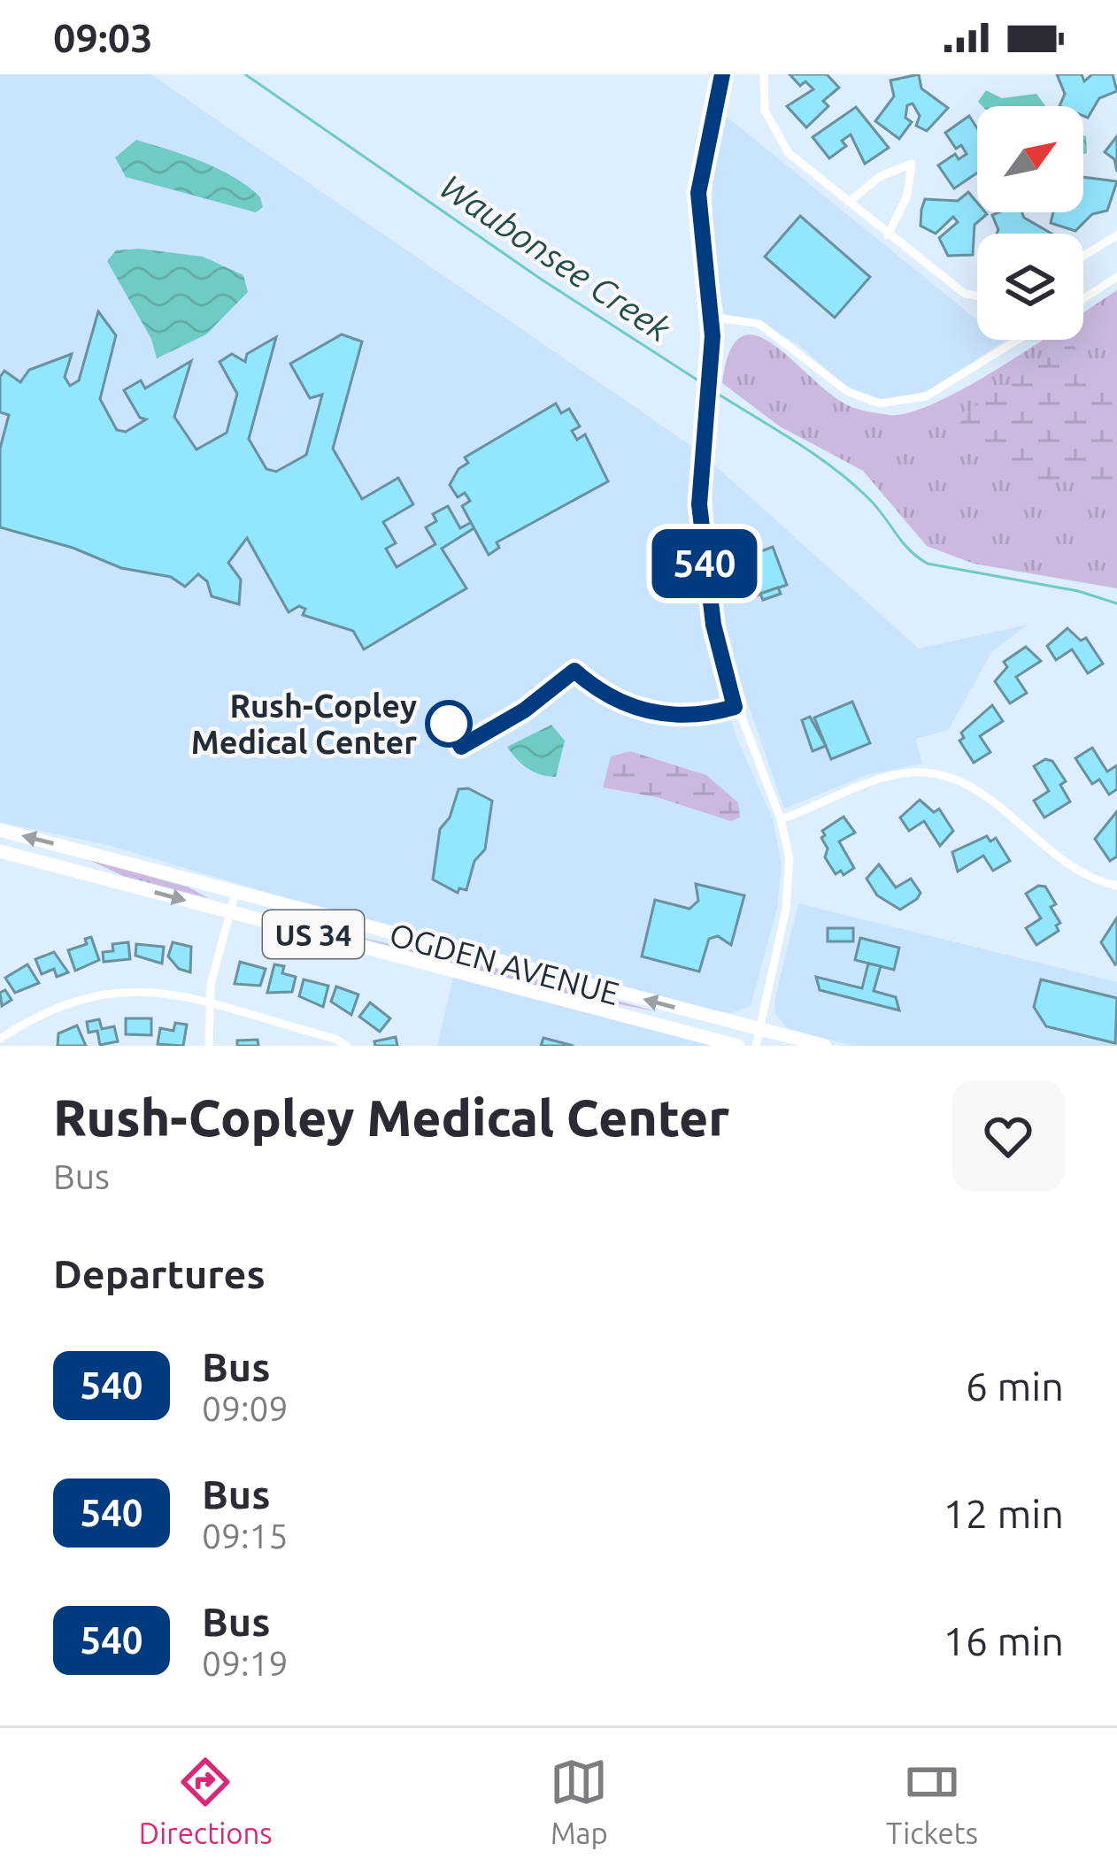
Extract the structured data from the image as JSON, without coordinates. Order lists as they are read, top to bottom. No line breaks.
{"streets":{"main road":["US 34","OGDEN AVENUE"]},"water":["Waubonsee Creek"],"places":["Rush-Copley Medical Center"],"lines":["bus line 540"],"north":"top right","page":{"status":"09:03","on_map":"540","heading":[["Rush-Copley Medical Center","Bus"],"Departures"],"list":[{"mark":"540","name":"Bus","note":"09:09","value":"6 min"},{"mark":"540","name":"Bus","note":"09:15","value":"12 min"},{"mark":"540","name":"Bus","note":"09:19","value":"16 min"}],"tabs":["Directions","Map","Tickets"]}}
